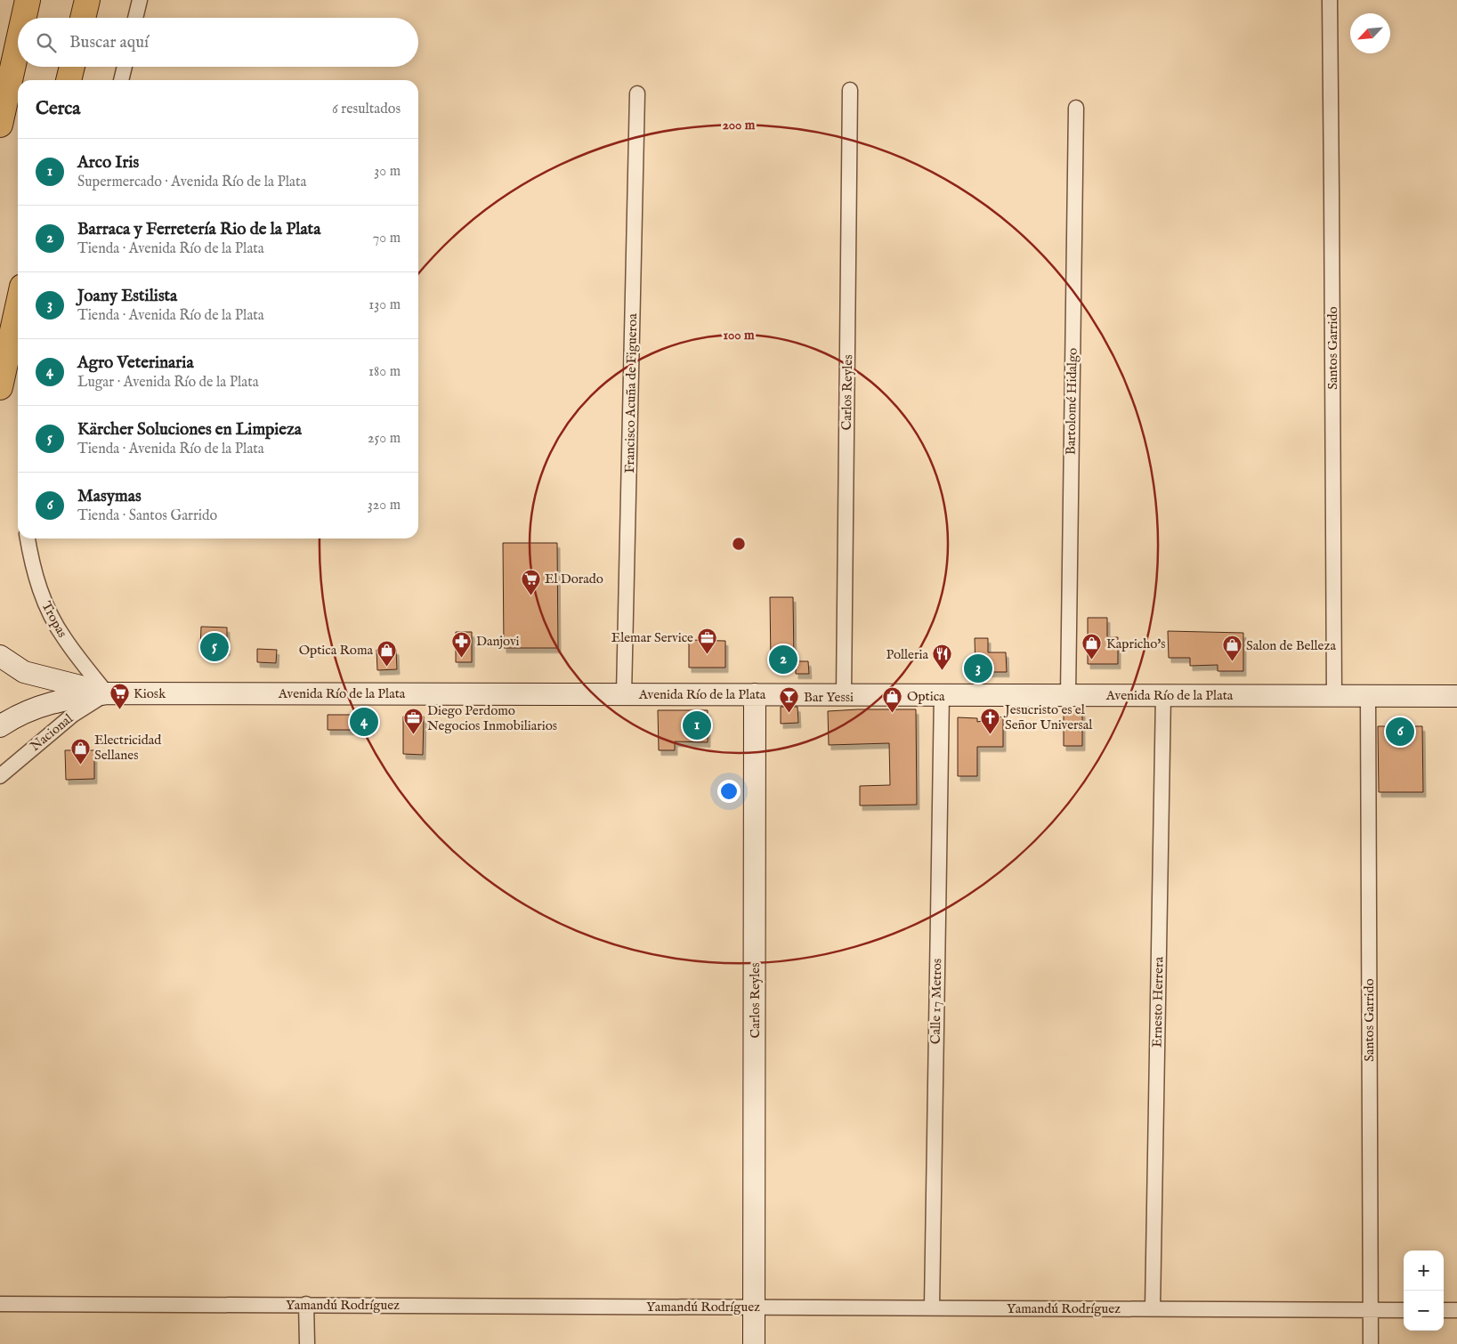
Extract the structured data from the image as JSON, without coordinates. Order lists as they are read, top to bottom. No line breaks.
{"streets":{"street":["Santos Garrido","Carlos Reyles","Francisco Acuña de Figueroa","Bartolomé Hidalgo","Tropas","Avenida Río de la Plata","Nacional","Calle 17 Metros","Ernesto Herrera","Yamandú Rodríguez"]},"crossings":[["Santos Garrido","Avenida Río de la Plata"],["Santos Garrido","Yamandú Rodríguez"],["Carlos Reyles","Avenida Río de la Plata"],["Carlos Reyles","Yamandú Rodríguez"],["Francisco Acuña de Figueroa","Avenida Río de la Plata"],["Bartolomé Hidalgo","Avenida Río de la Plata"],["Tropas","Avenida Río de la Plata"],["Tropas","Nacional"],["Avenida Río de la Plata","Nacional"],["Avenida Río de la Plata","Calle 17 Metros"],["Avenida Río de la Plata","Ernesto Herrera"],["Calle 17 Metros","Yamandú Rodríguez"],["Ernesto Herrera","Yamandú Rodríguez"]],"places":{"supermarket":["El Dorado","Kiosk"],"office":["Elemar Service","Diego Perdomo Negocios Inmobiliarios"],"pharmacy":["Danjovi"],"shop":["Kapricho's","Salon de Belleza","Optica Roma","Optica","Electricidad Sellanes"],"restaurant":["Polleria"],"bar":["Bar Yessi"],"church":["Jesucristo es el Señor Universal"]},"north":"bottom left","page":{"search":"Buscar aquí","heading":["Cerca","6 resultados"],"list":[{"mark":"1","name":"Arco Iris","note":"Supermercado · Avenida Río de la Plata","value":"30 m"},{"mark":"2","name":"Barraca y Ferretería Rio de la Plata","note":"Tienda · Avenida Río de la Plata","value":"70 m"},{"mark":"3","name":"Joany Estilista","note":"Tienda · Avenida Río de la Plata","value":"130 m"},{"mark":"4","name":"Agro Veterinaria","note":"Lugar · Avenida Río de la Plata","value":"180 m"},{"mark":"5","name":"Kärcher Soluciones en Limpieza","note":"Tienda · Avenida Río de la Plata","value":"250 m"},{"mark":"6","name":"Masymas","note":"Tienda · Santos Garrido","value":"320 m"}],"pins":["5","2","3","4","1","6"],"map_buttons":["+","−"]},"rings":["200 m","100 m"]}
